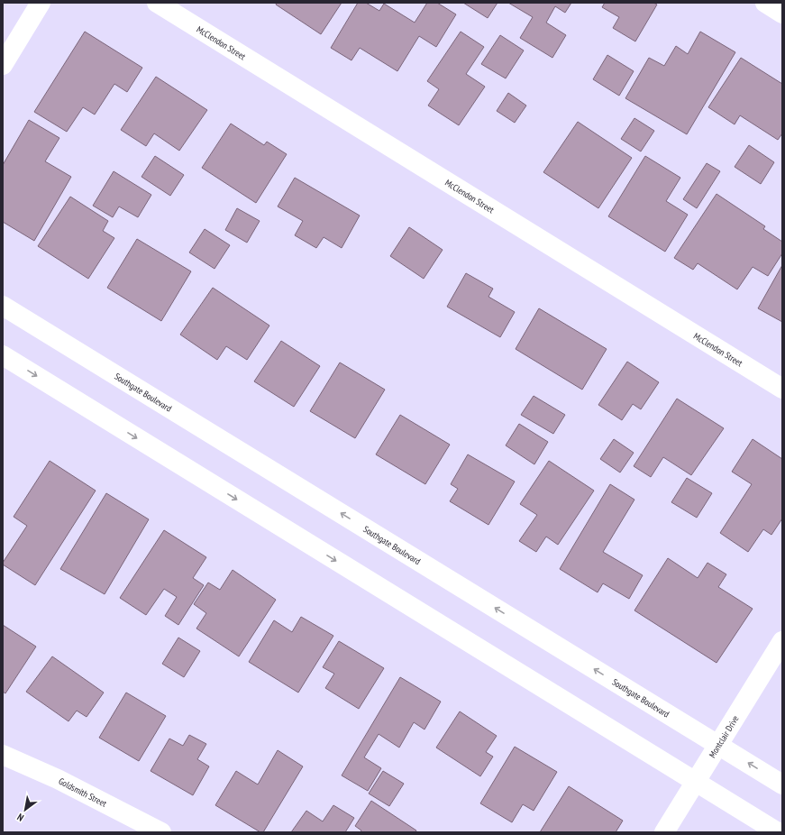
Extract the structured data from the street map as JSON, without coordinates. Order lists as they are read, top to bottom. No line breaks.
{"streets":{"street":["McClendon Street","Southgate Boulevard","Montclair Drive","Goldsmith Street"]},"crossings":[["Southgate Boulevard","Montclair Drive"]],"north":"bottom left"}
